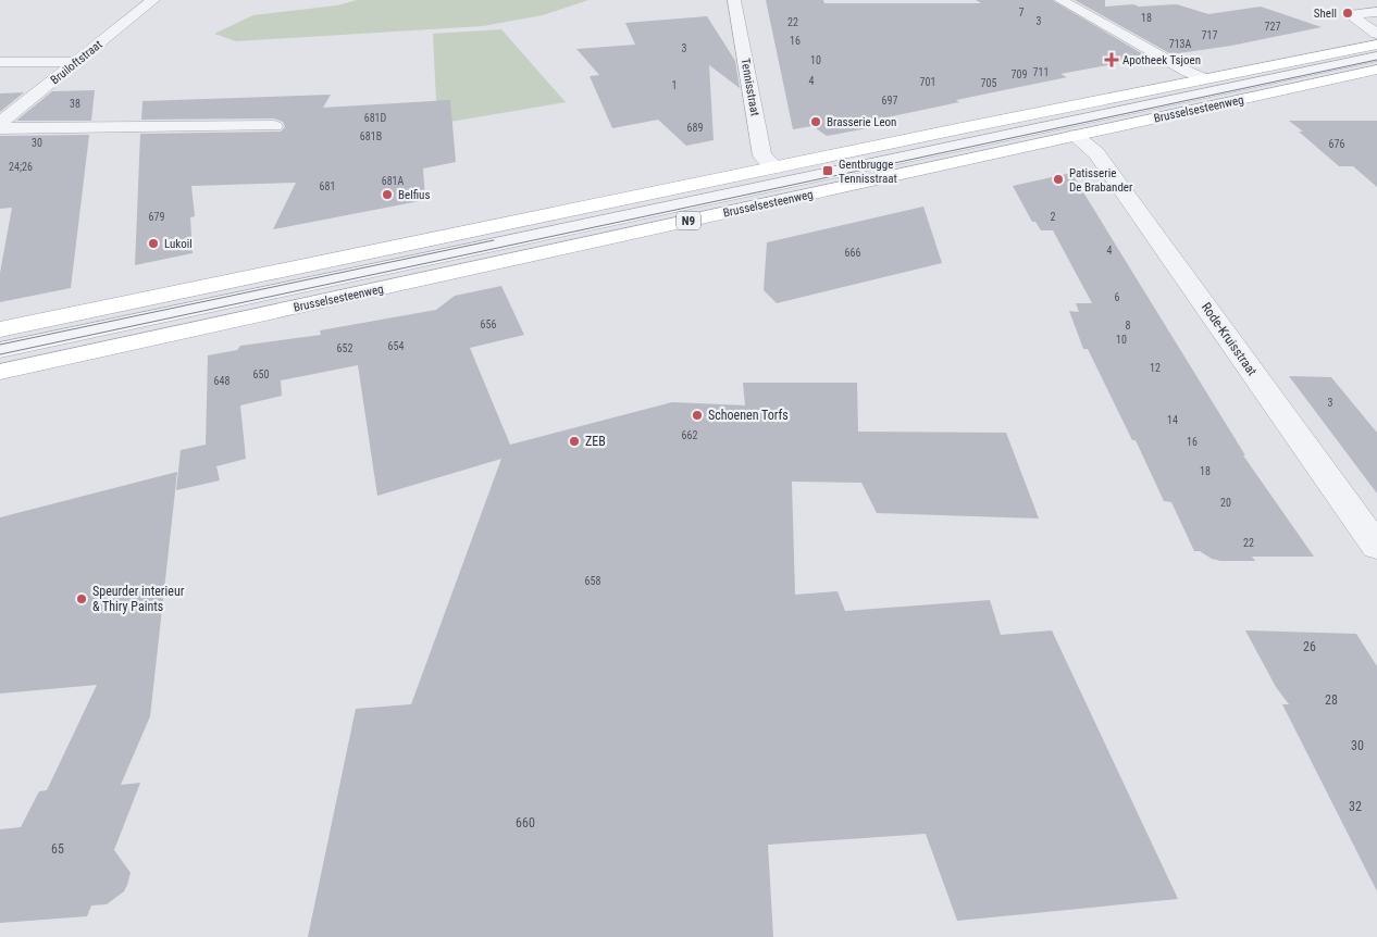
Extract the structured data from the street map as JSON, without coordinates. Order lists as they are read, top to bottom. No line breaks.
{"streets":{"main road":["Brusselsesteenweg","N9"],"street":["Bruiloftstraat","Tennisstraat","Rode-Kruisstraat"]},"crossings":[["Tennisstraat","Brusselsesteenweg"],["Brusselsesteenweg","Rode-Kruisstraat"]],"places":{"other":["Shell","Brasserie Leon","Patisserie De Brabander","Belfius","Lukoil","Schoenen Torfs","ZEB","Speurder interieur & Thiry Paints"],"health":["Apotheek Tsjoen"],"transit":["Gentbrugge Tennisstraat"]},"house_numbers":["7","18","3","22","727","717","16","713A","3","10","711","709","4","701","705","1","697","38","681D","689","681B","30","676","24;26","681A","681","679","2","4","666","6","656","8","10","654","652","12","650","648","3","14","662","16","18","20","22","658","26","28","30","32","660","65"]}
